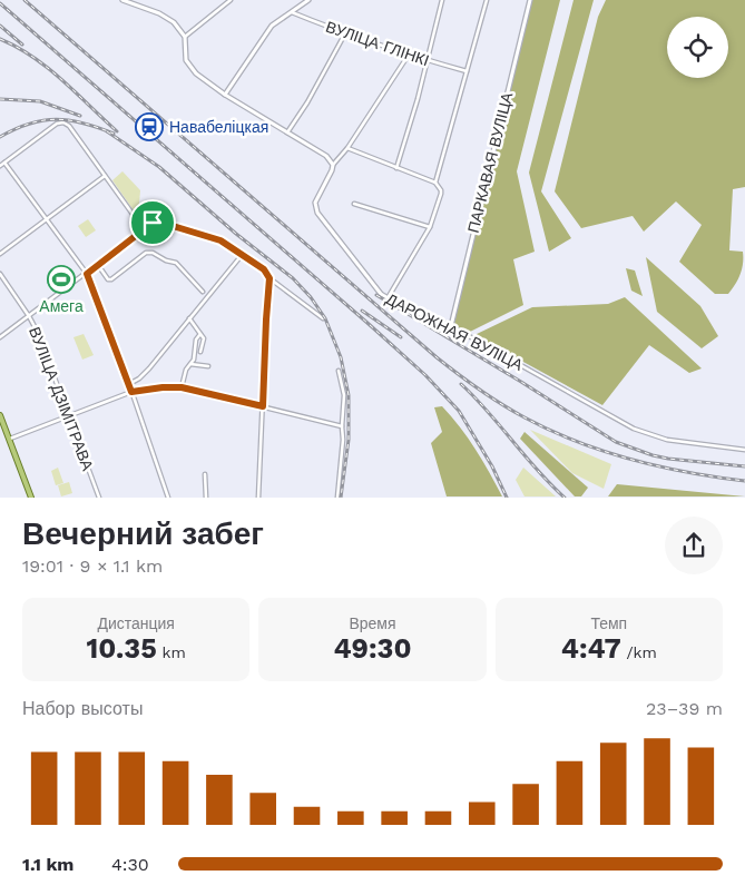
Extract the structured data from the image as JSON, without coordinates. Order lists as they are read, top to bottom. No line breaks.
{"streets":{"street":["ВУЛІЦА ГЛІНКІ","ПАРКАВАЯ ВУЛІЦА","ДАРОЖНАЯ ВУЛІЦА","ВУЛІЦА ДЗІМІТРАВА"]},"crossings":[["ПАРКАВАЯ ВУЛІЦА","ДАРОЖНАЯ ВУЛІЦА"]],"places":{"station":["Навабеліцкая"],"sports":["Амега"]},"page":{"heading":["Вечерний забег","19:01 · 9 × 1.1 km"],"stats":[["Дистанция","10.35 km"],["Время","49:30"],["Темп","4:47 /km"]],"chart":["Набор высоты","23–39 m"],"list":[{"name":"1.1 km","note":"4:30"}]}}
